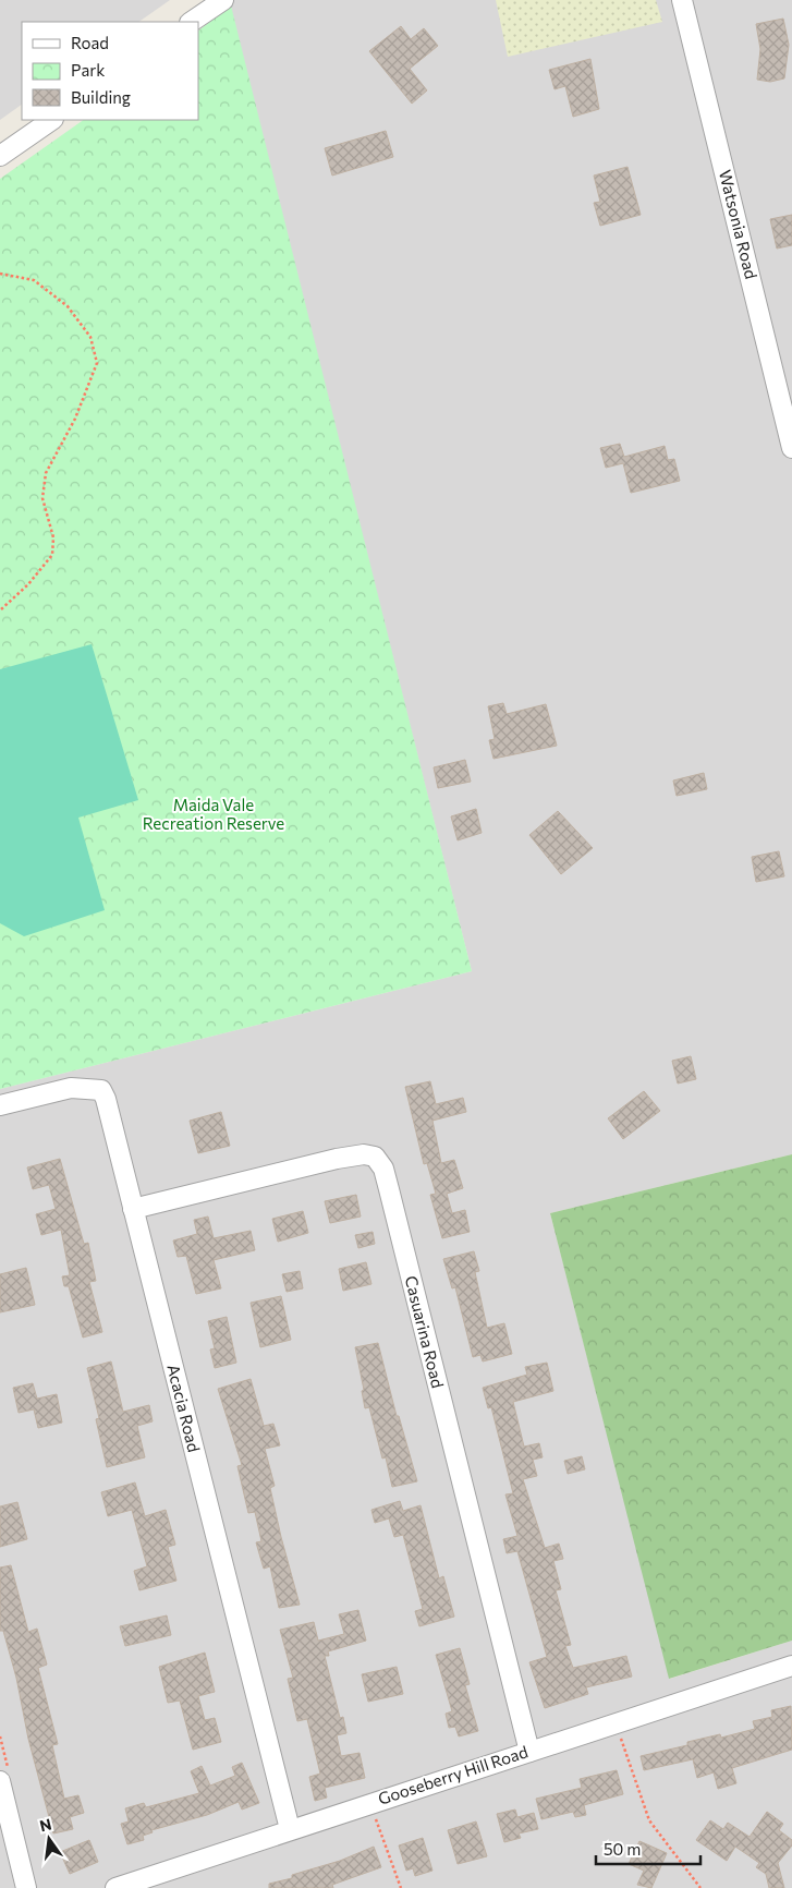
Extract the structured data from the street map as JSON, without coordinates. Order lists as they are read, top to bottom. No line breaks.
{"streets":{"street":["Watsonia Road","Casuarina Road","Acacia Road","Gooseberry Hill Road"]},"crossings":[["Casuarina Road","Acacia Road"],["Casuarina Road","Gooseberry Hill Road"],["Acacia Road","Gooseberry Hill Road"]],"parks":["Maida Vale Recreation Reserve"],"legend":["Road","Park","Building"],"scale_bar":"50 m","north":"top"}
